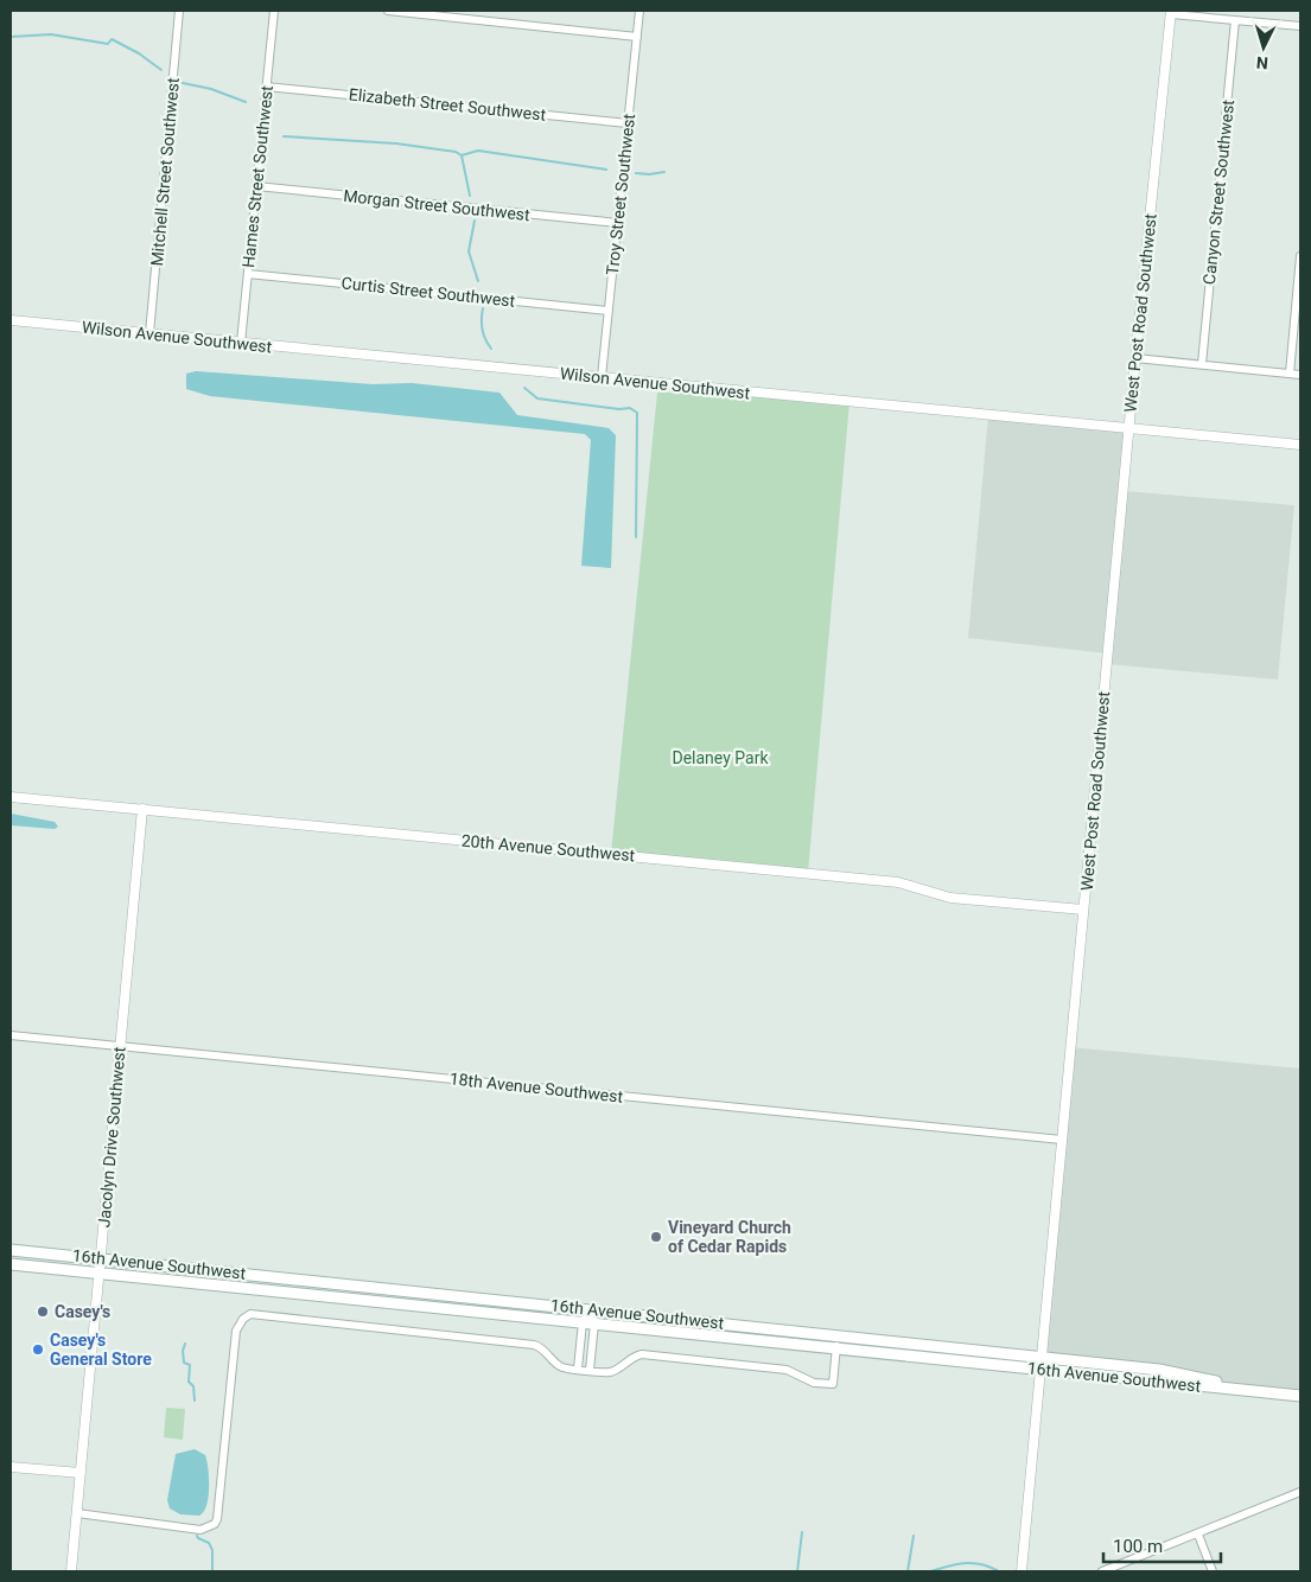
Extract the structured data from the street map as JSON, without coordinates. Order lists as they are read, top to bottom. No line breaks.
{"streets":{"main road":["16th Avenue Southwest"],"street":["Elizabeth Street Southwest","Mitchell Street Southwest","Hames Street Southwest","Canyon Street Southwest","Troy Street Southwest","Morgan Street Southwest","Curtis Street Southwest","West Post Road Southwest","Wilson Avenue Southwest","20th Avenue Southwest","18th Avenue Southwest","Jacolyn Drive Southwest"]},"crossings":[["Elizabeth Street Southwest","Hames Street Southwest"],["Elizabeth Street Southwest","Troy Street Southwest"],["Mitchell Street Southwest","Wilson Avenue Southwest"],["Hames Street Southwest","Morgan Street Southwest"],["Hames Street Southwest","Curtis Street Southwest"],["Hames Street Southwest","Wilson Avenue Southwest"],["Troy Street Southwest","Morgan Street Southwest"],["Troy Street Southwest","Curtis Street Southwest"],["Troy Street Southwest","Wilson Avenue Southwest"],["West Post Road Southwest","Wilson Avenue Southwest"],["West Post Road Southwest","20th Avenue Southwest"],["West Post Road Southwest","18th Avenue Southwest"],["West Post Road Southwest","16th Avenue Southwest"],["20th Avenue Southwest","Jacolyn Drive Southwest"],["18th Avenue Southwest","Jacolyn Drive Southwest"],["Jacolyn Drive Southwest","16th Avenue Southwest"]],"parks":["Delaney Park"],"places":["Vineyard Church of Cedar Rapids","Casey's","Casey's General Store"],"scale_bar":"100 m","north":"bottom"}
